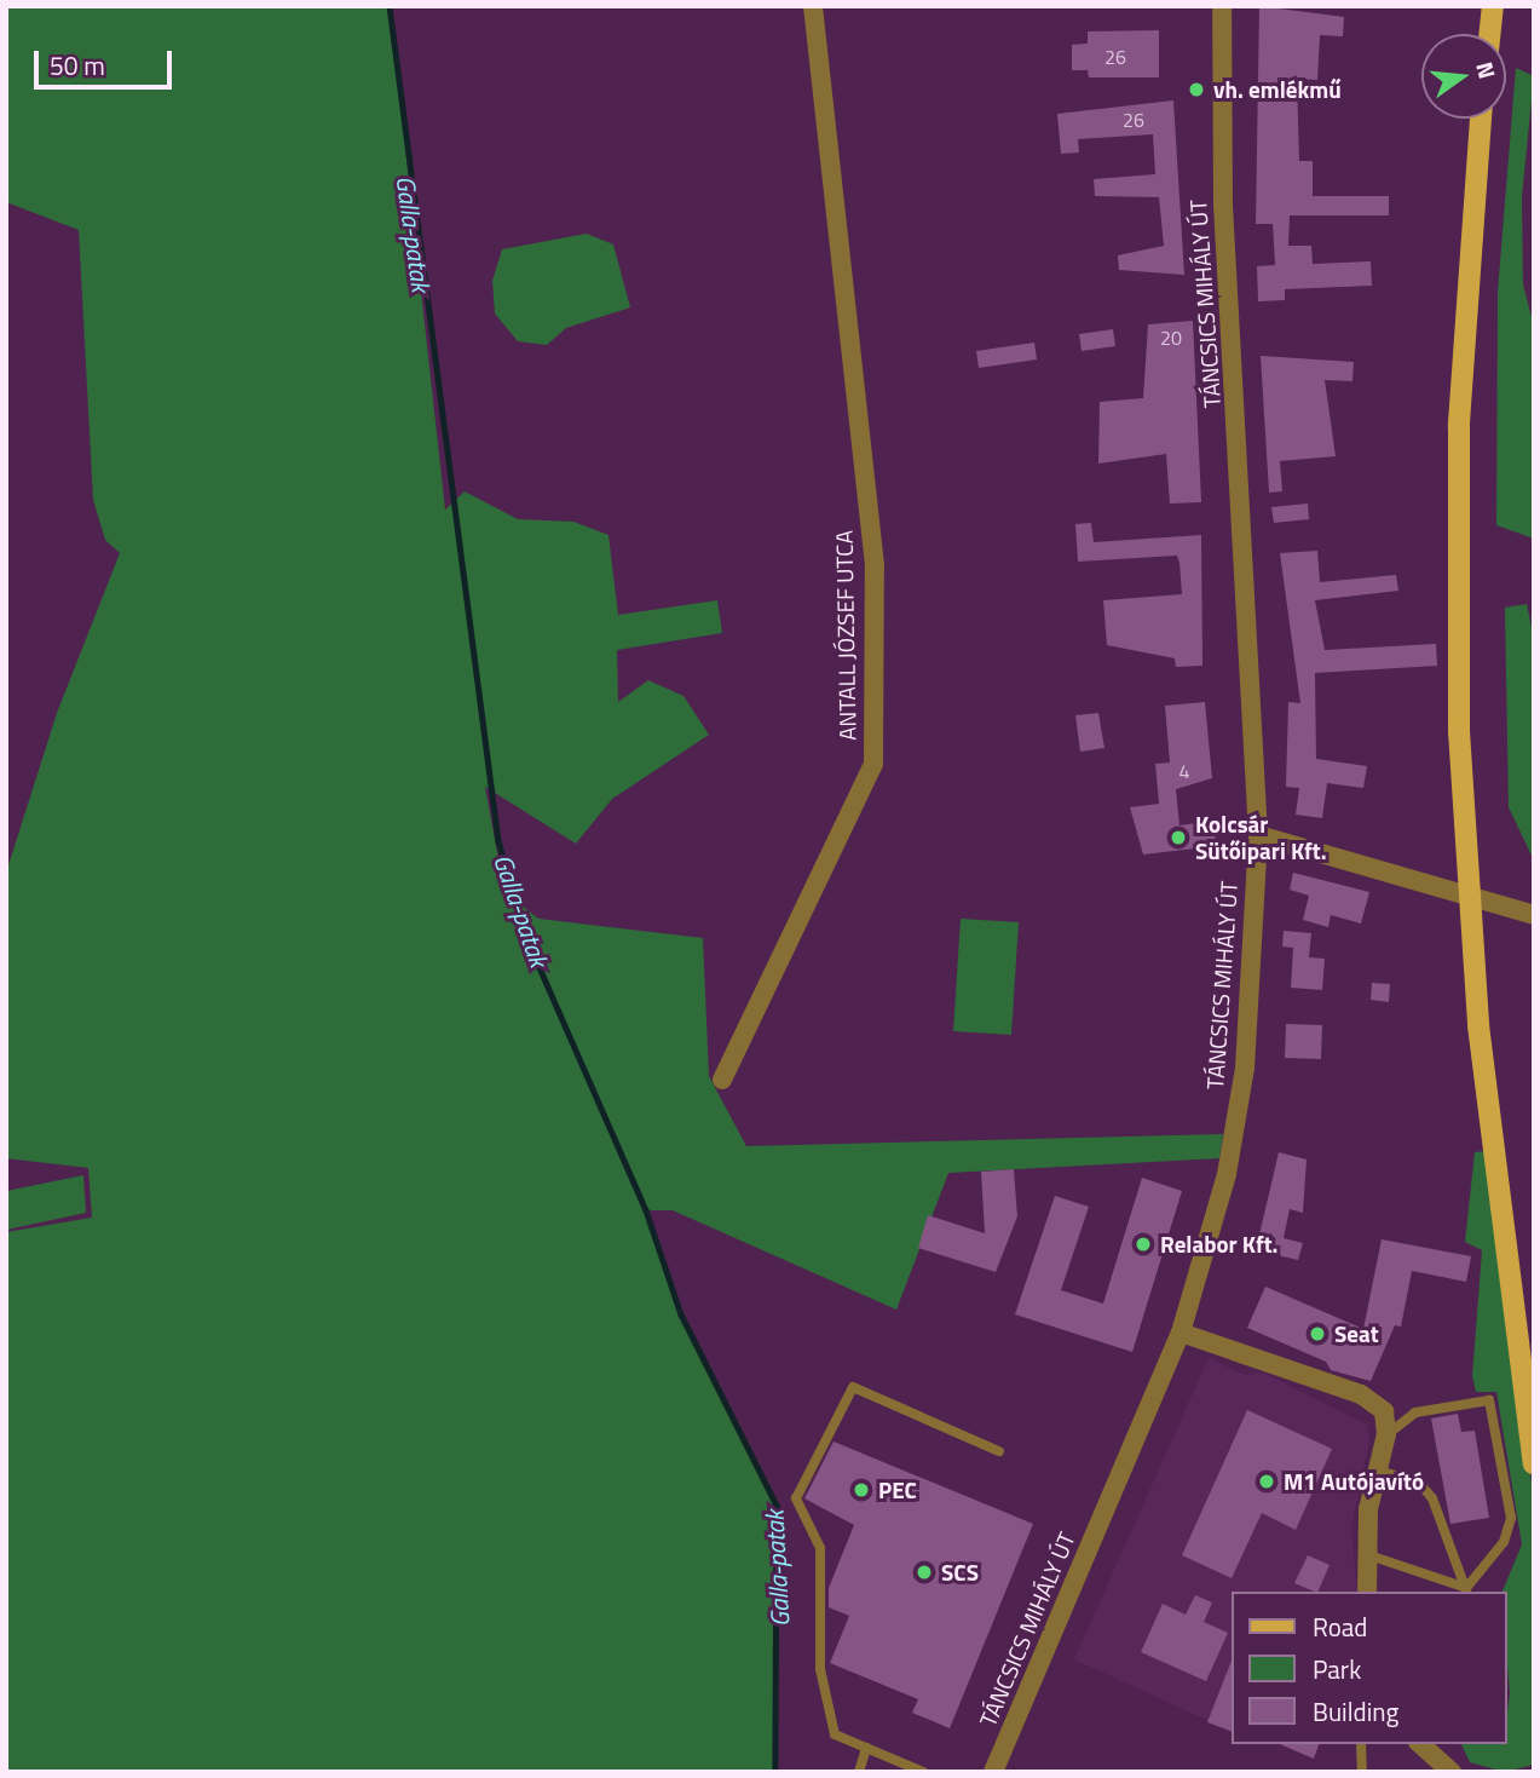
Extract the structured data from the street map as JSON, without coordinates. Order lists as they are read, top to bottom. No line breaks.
{"streets":{"street":["TÁNCSICS MIHÁLY ÚT","ANTALL JÓZSEF UTCA"]},"water":["Galla-patak"],"places":["vh. emlékmű","Kolcsár Sütőipari Kft.","Relabor Kft.","Seat","M1 Autójavító","PEC","SCS"],"house_numbers":["26","26","20","4"],"legend":["Road","Park","Building"],"scale_bar":"50 m","north":"right"}
